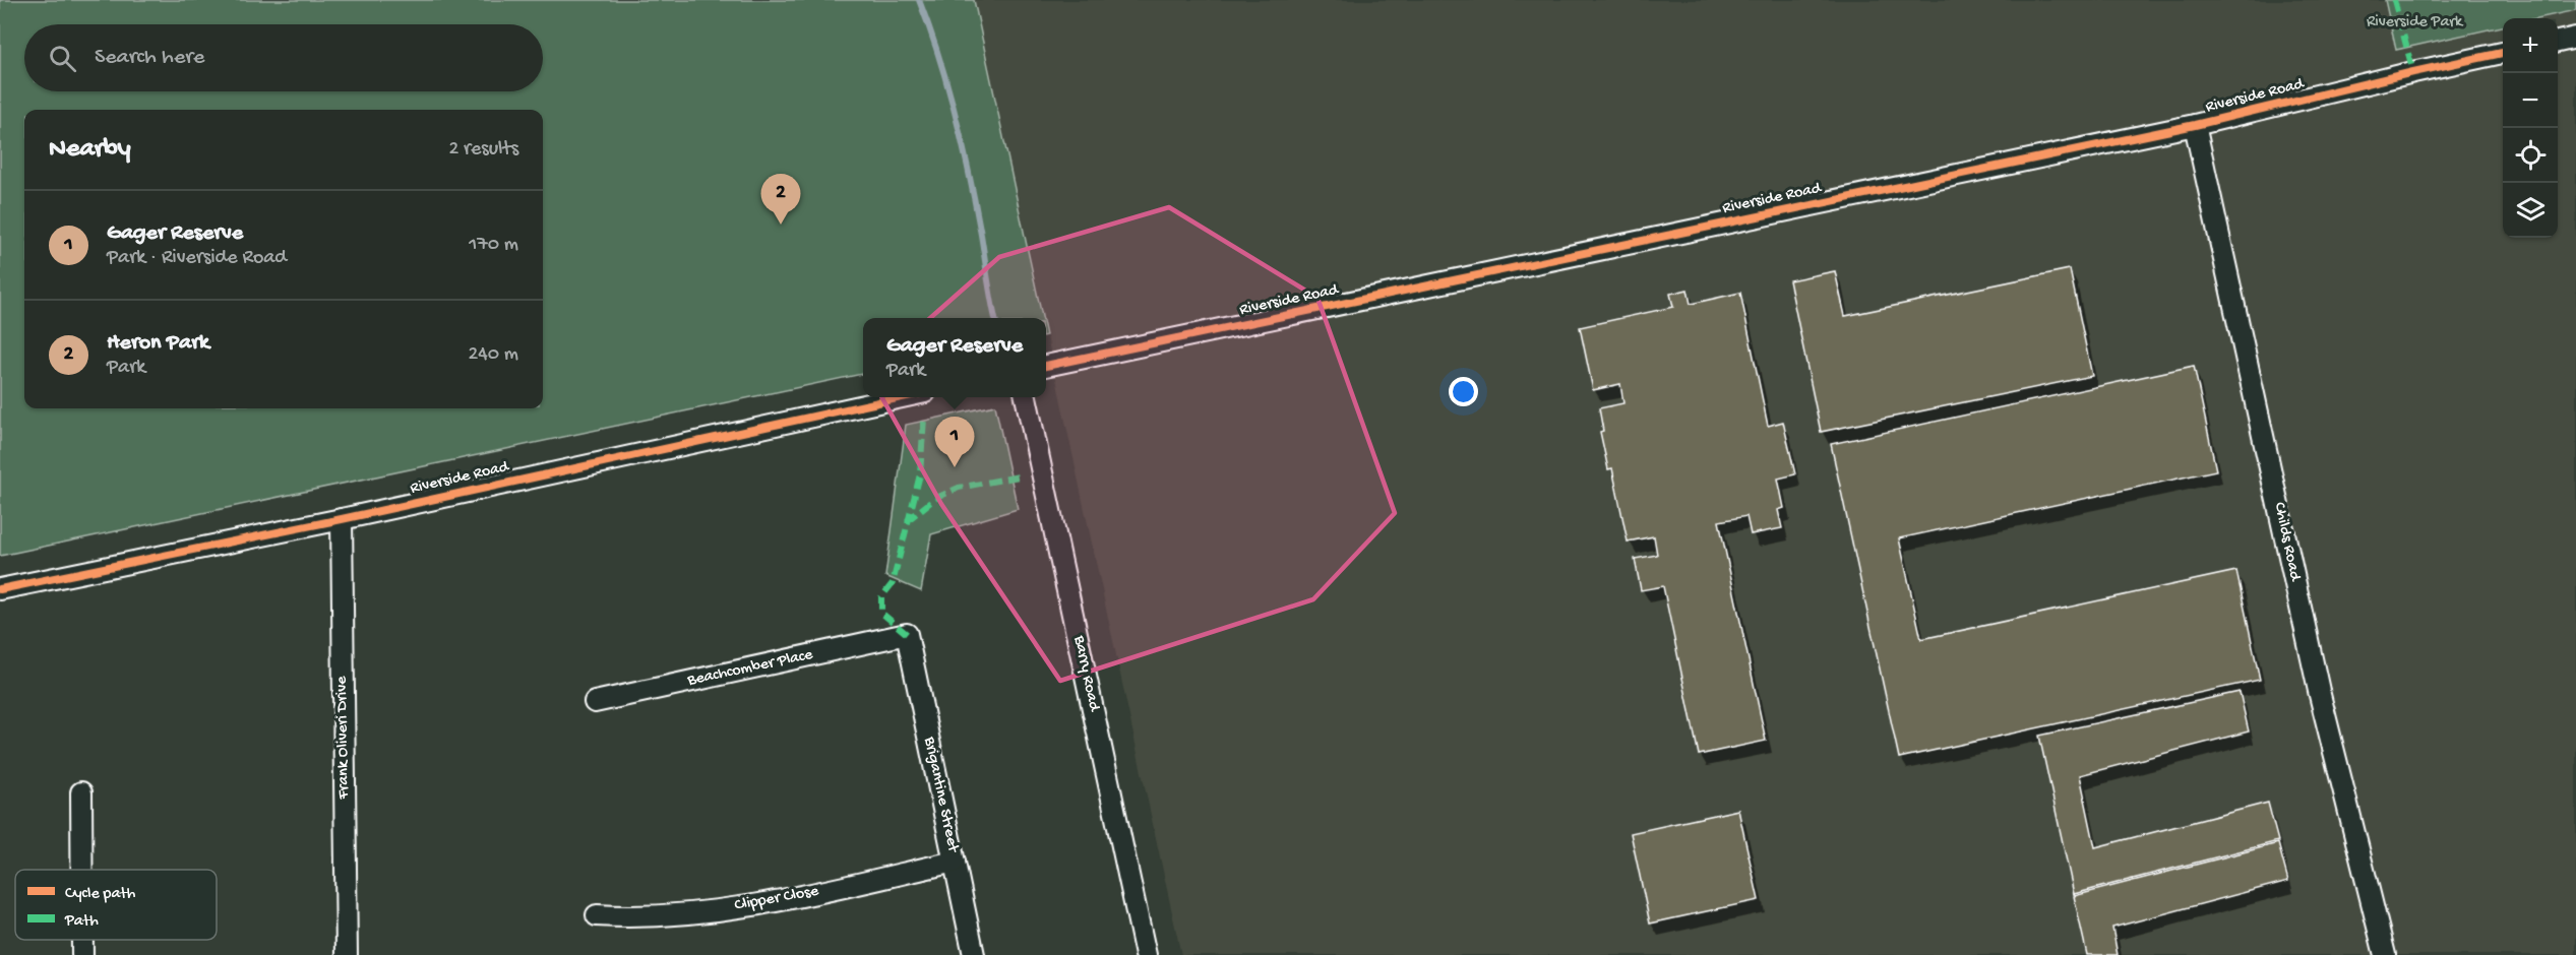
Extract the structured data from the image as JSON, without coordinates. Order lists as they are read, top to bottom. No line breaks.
{"streets":{"street":["Riverside Road","Childs Road","Beachcomber Place","Barry Road","Frank Oliveri Drive","Brigantine Street","Clipper Close"]},"crossings":[["Riverside Road","Childs Road"],["Riverside Road","Frank Oliveri Drive"],["Beachcomber Place","Brigantine Street"],["Brigantine Street","Clipper Close"]],"parks":["Riverside Park"],"legend":["Cycle path","Path"],"page":{"map_buttons":["+","−"],"search":"Search here","heading":["Nearby","2 results"],"pins":["2","1"],"list":[{"mark":"1","name":"Gager Reserve","note":"Park · Riverside Road","value":"170 m"},{"mark":"2","name":"Heron Park","note":"Park","value":"240 m"}],"popup":["Gager Reserve","Park"]}}
